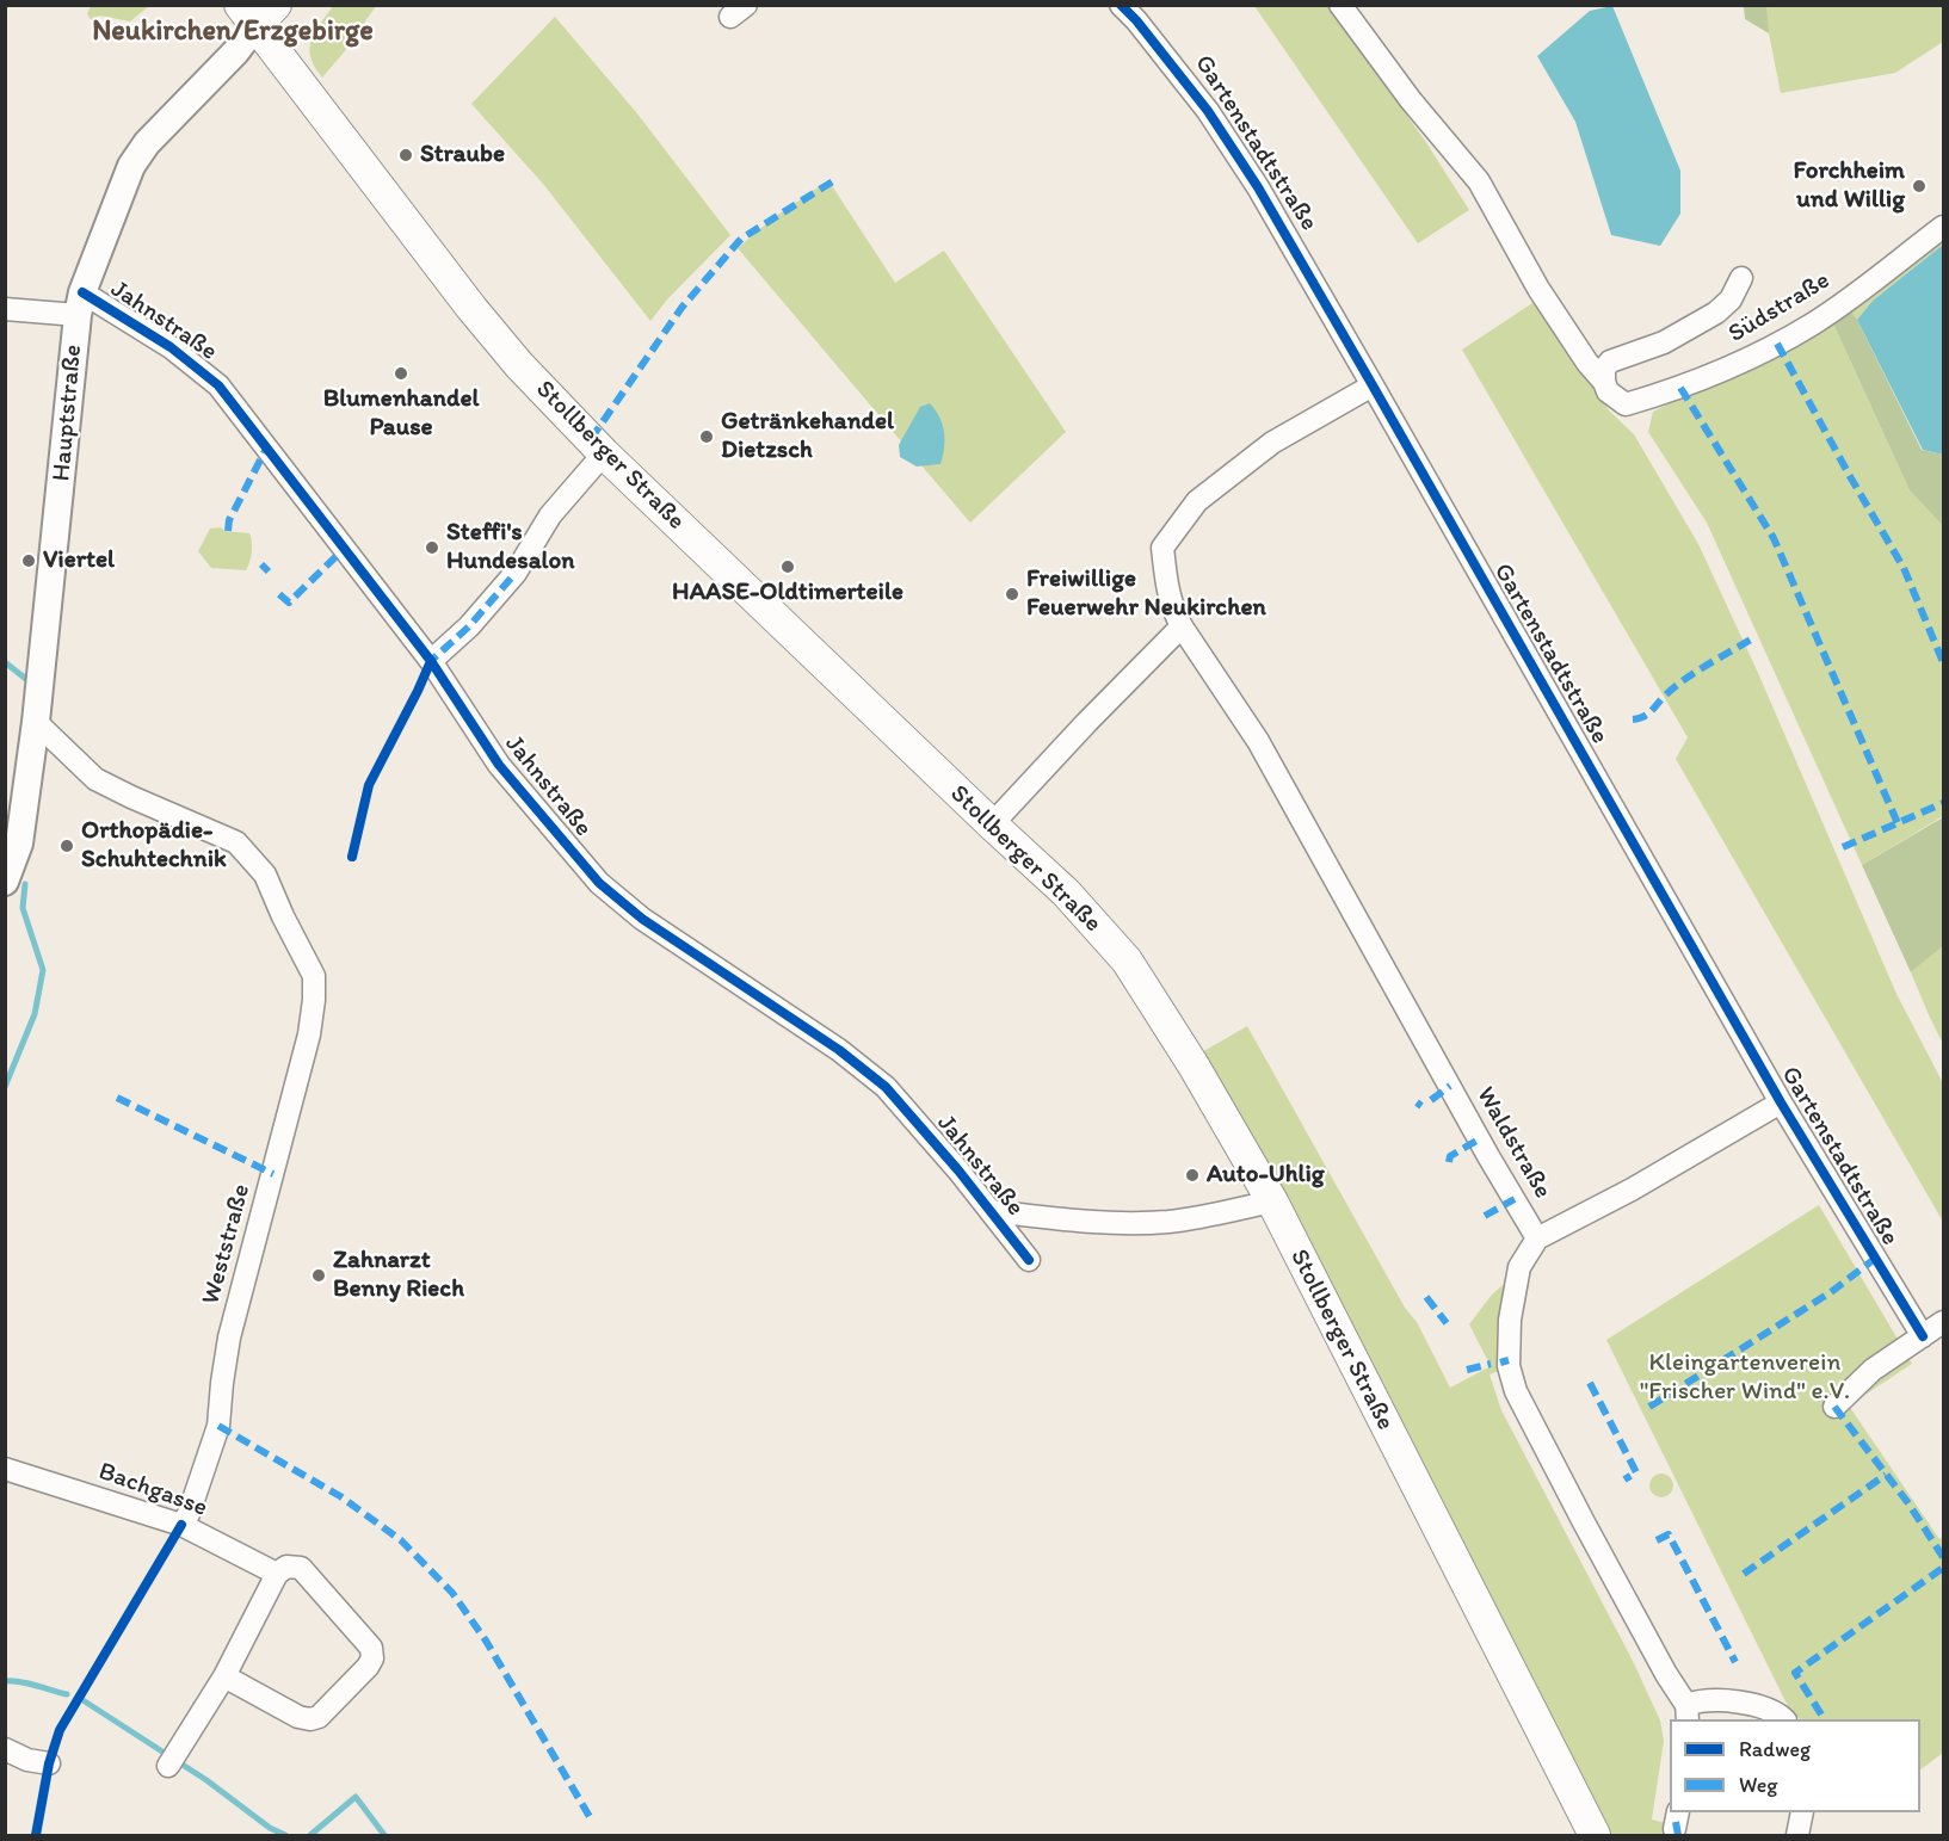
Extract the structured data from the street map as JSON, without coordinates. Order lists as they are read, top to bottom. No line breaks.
{"streets":{"main road":["Stollberger Straße"],"street":["Gartenstadtstraße","Südstraße","Jahnstraße","Hauptstraße","Waldstraße","Weststraße","Bachgasse"]},"crossings":[["Gartenstadtstraße","Waldstraße"],["Jahnstraße","Hauptstraße"],["Jahnstraße","Stollberger Straße"],["Hauptstraße","Stollberger Straße"],["Hauptstraße","Weststraße"],["Weststraße","Bachgasse"]],"districts":["Neukirchen/Erzgebirge"],"parks":["Kleingartenverein \"Frischer Wind\" e.V."],"places":["Straube","Forchheim und Willig","Blumenhandel Pause","Getränkehandel Dietzsch","Steffi's Hundesalon","Viertel","HAASE-Oldtimerteile","Freiwillige Feuerwehr Neukirchen","Orthopädie- Schuhtechnik","Auto-Uhlig","Zahnarzt Benny Riech"],"legend":["Radweg","Weg"]}
